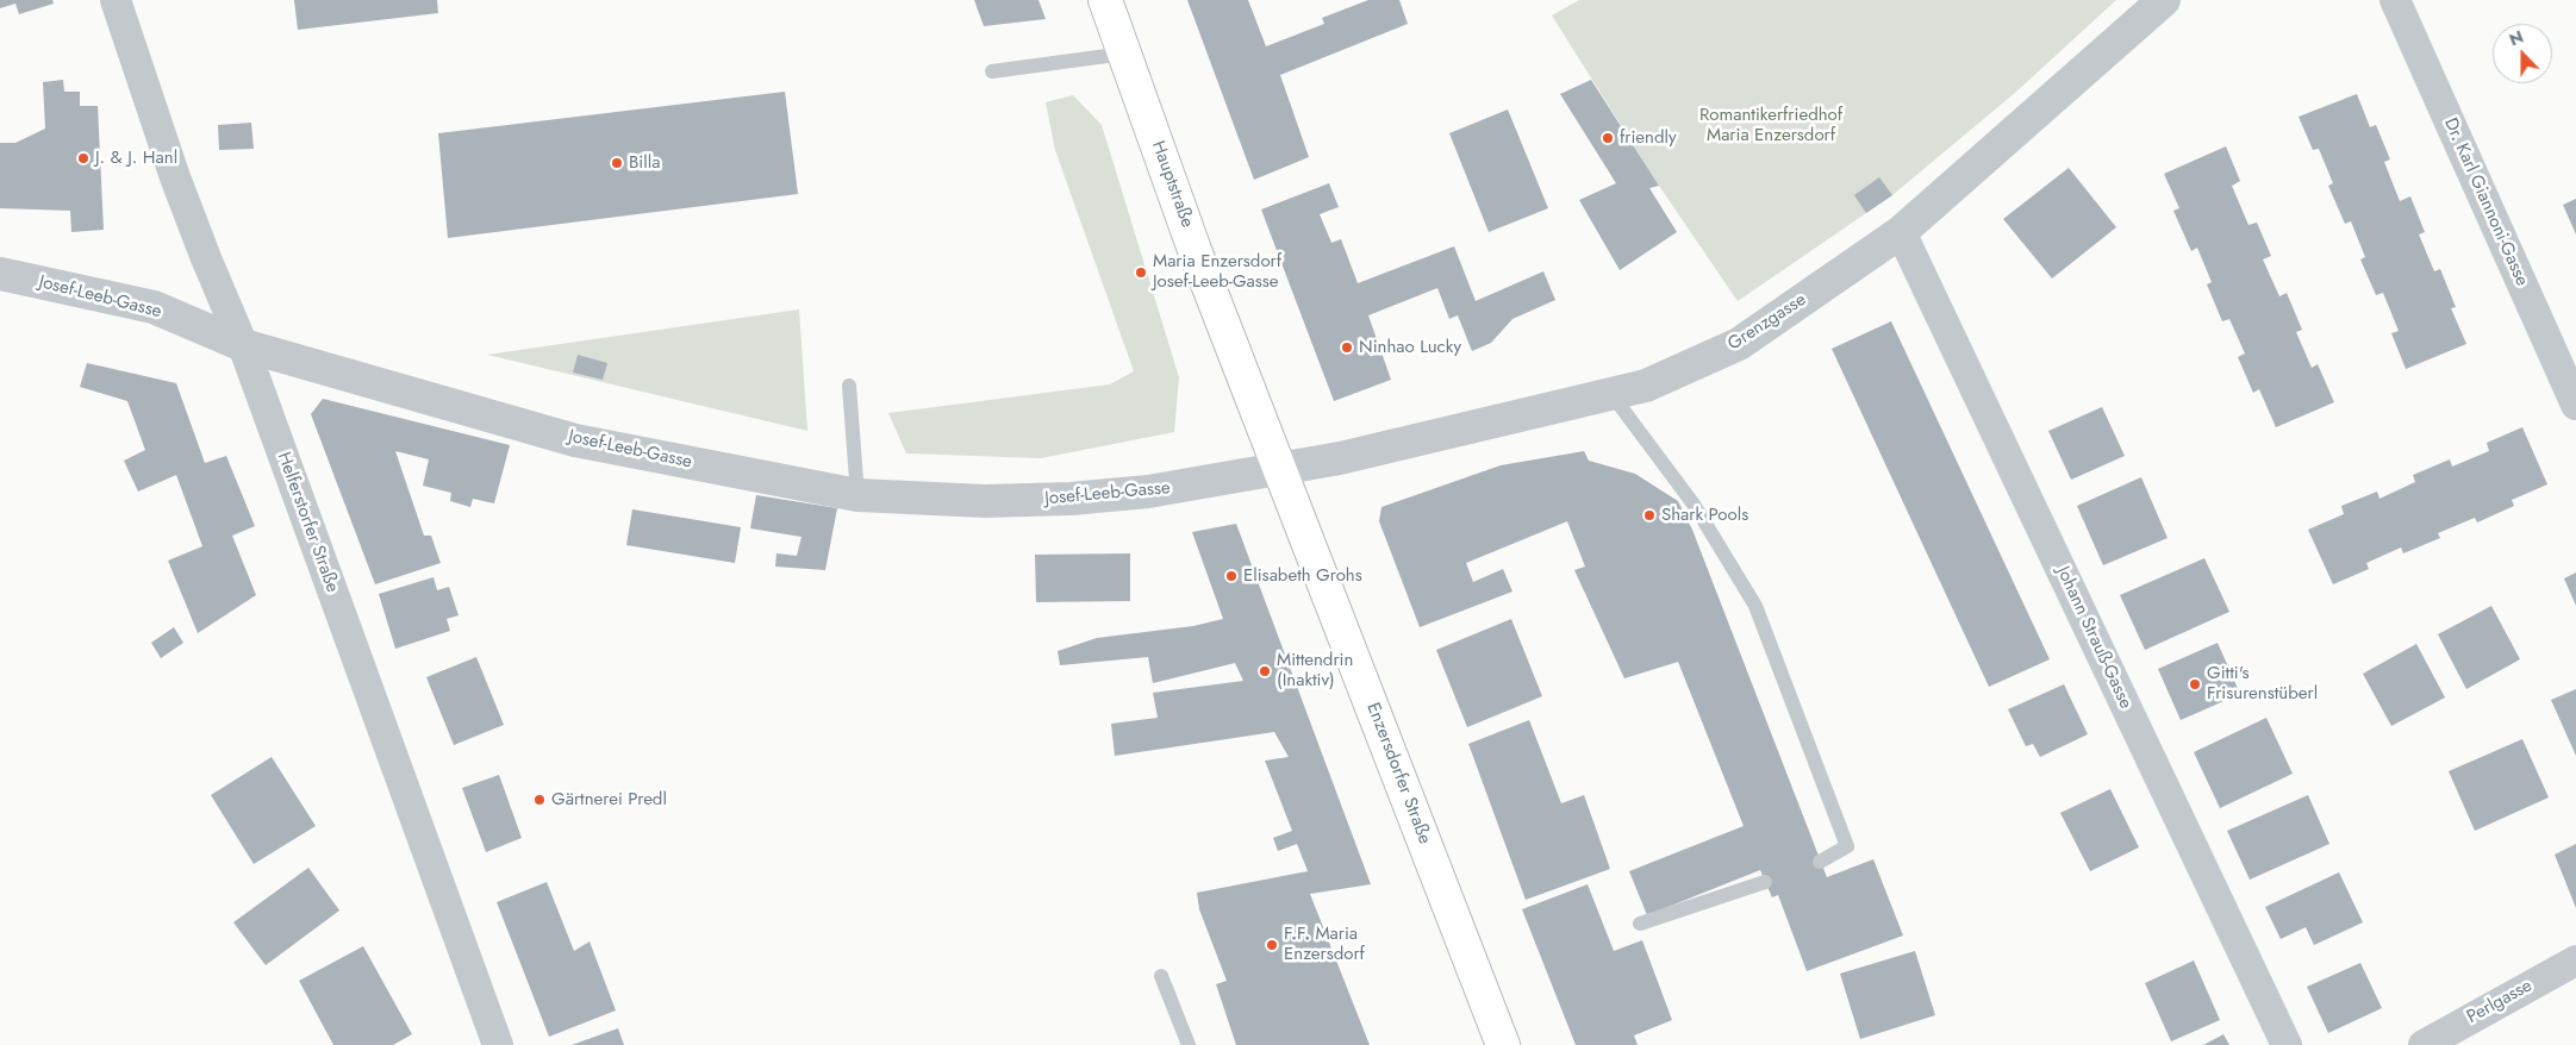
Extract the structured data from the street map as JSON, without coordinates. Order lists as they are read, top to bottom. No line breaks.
{"streets":{"main road":["Hauptstraße","Enzersdorfer Straße"],"street":["Dr. Karl Giannoni-Gasse","Josef-Leeb-Gasse","Grenzgasse","Helferstorfer Straße","Johann Strauß-Gasse","Perlgasse"]},"crossings":[["Hauptstraße","Josef-Leeb-Gasse"],["Hauptstraße","Grenzgasse"],["Hauptstraße","Enzersdorfer Straße"],["Josef-Leeb-Gasse","Grenzgasse"],["Josef-Leeb-Gasse","Helferstorfer Straße"],["Josef-Leeb-Gasse","Enzersdorfer Straße"],["Grenzgasse","Johann Strauß-Gasse"],["Grenzgasse","Enzersdorfer Straße"]],"parks":["Romantikerfriedhof Maria Enzersdorf"],"places":["friendly","J. & J. Hanl","Billa","Maria Enzersdorf Josef-Leeb-Gasse","Ninhao Lucky","Shark Pools","Elisabeth Grohs","Mittendrin (Inaktiv)","Gitti's Frisurenstüberl","Gärtnerei Predl","F.F. Maria Enzersdorf"],"north":"top"}
